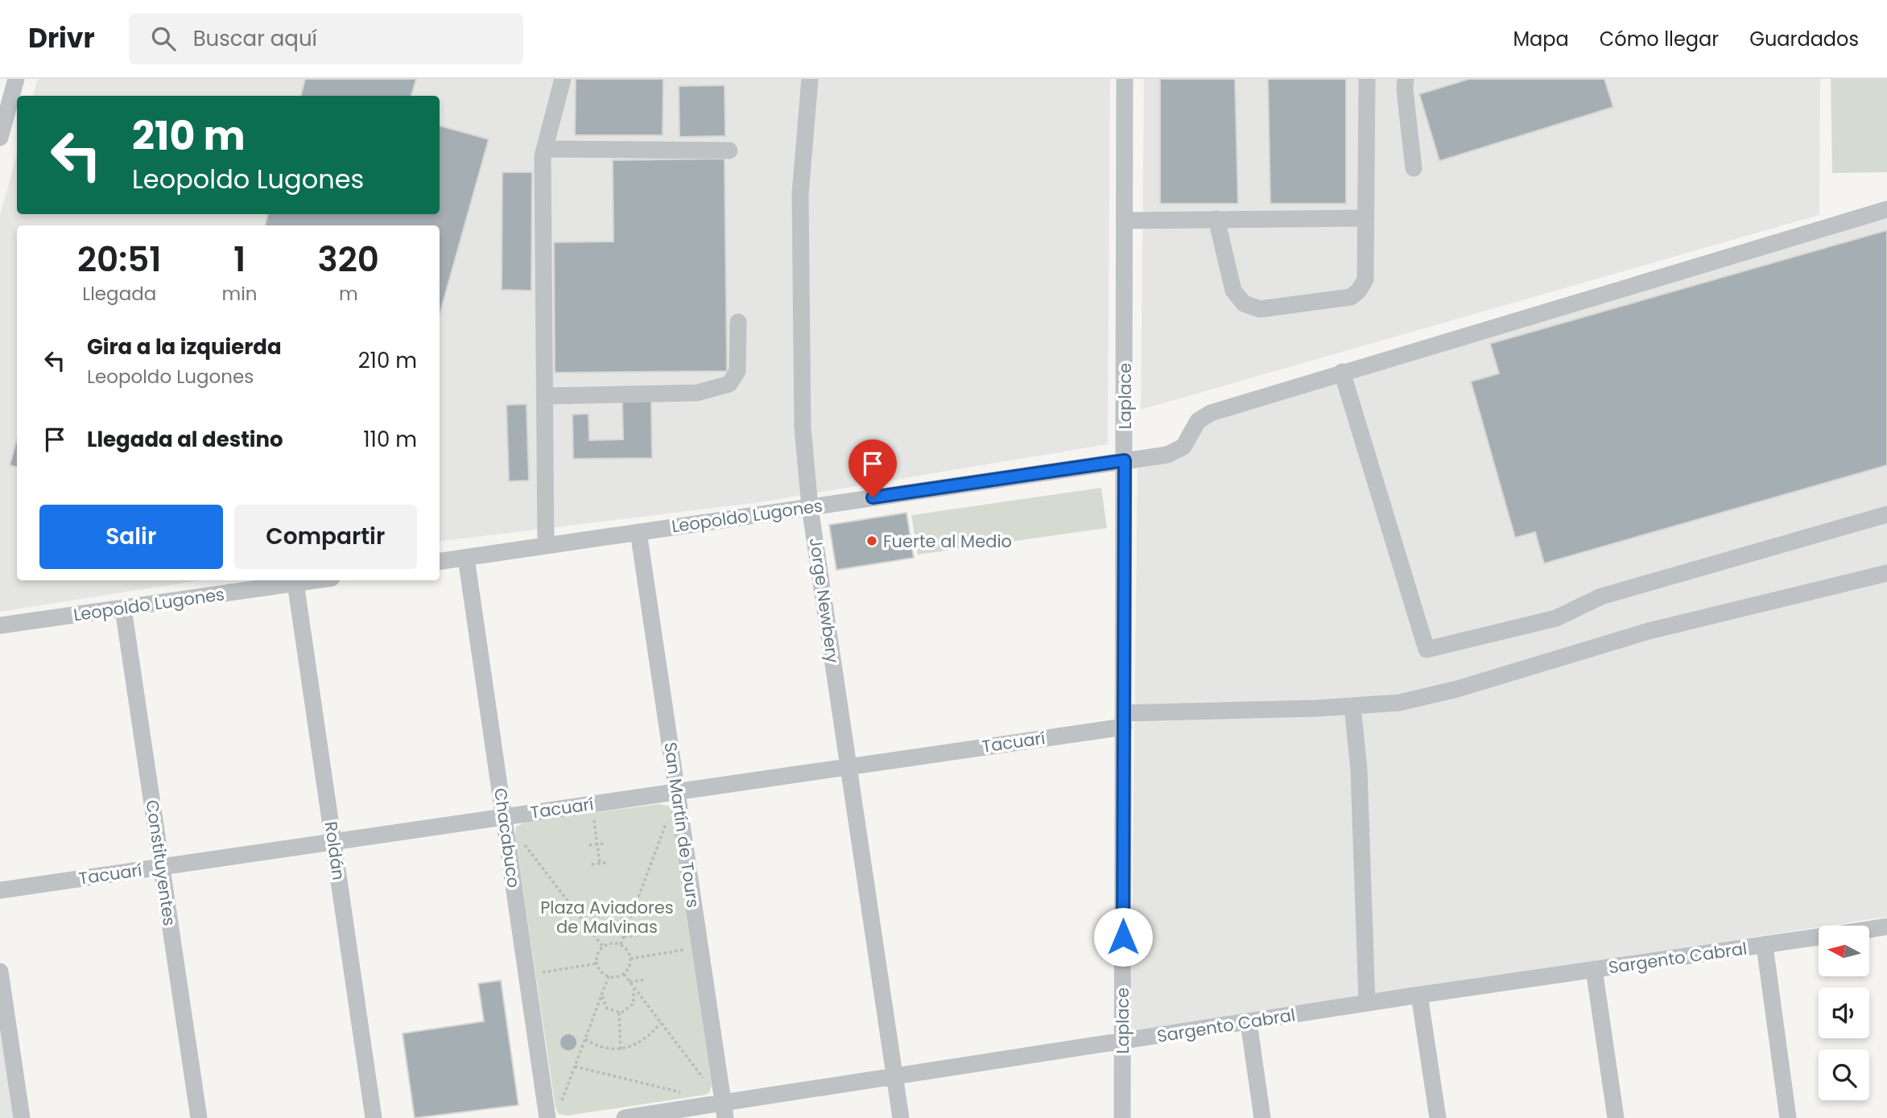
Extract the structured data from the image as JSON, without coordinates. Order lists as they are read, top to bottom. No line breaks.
{"streets":{"street":["Laplace","Leopoldo Lugones","Jorge Newbery","Tacuarí","San Martín de Tours","Chacabuco","Roldán","Constituyentes","Sargento Cabral"]},"crossings":[["Laplace","Leopoldo Lugones"],["Laplace","Tacuarí"],["Laplace","Sargento Cabral"],["Leopoldo Lugones","Jorge Newbery"],["Leopoldo Lugones","San Martín de Tours"],["Leopoldo Lugones","Chacabuco"],["Leopoldo Lugones","Roldán"],["Leopoldo Lugones","Constituyentes"],["Jorge Newbery","Tacuarí"],["Jorge Newbery","Sargento Cabral"],["Tacuarí","San Martín de Tours"],["Tacuarí","Chacabuco"],["Tacuarí","Roldán"],["Tacuarí","Constituyentes"],["San Martín de Tours","Sargento Cabral"]],"parks":["Plaza Aviadores de Malvinas"],"places":["Fuerte al Medio"],"north":"left","page":{"header":"Drivr","search":"Buscar aquí","nav":["Mapa","Cómo llegar","Guardados"],"turn":["210 m","Leopoldo Lugones"],"eta":["20:51","Llegada","1","min","320","m"],"list":[{"name":"Gira a la izquierda","note":"Leopoldo Lugones","value":"210 m"},{"name":"Llegada al destino","value":"110 m"}],"buttons":["Salir","Compartir"]}}
